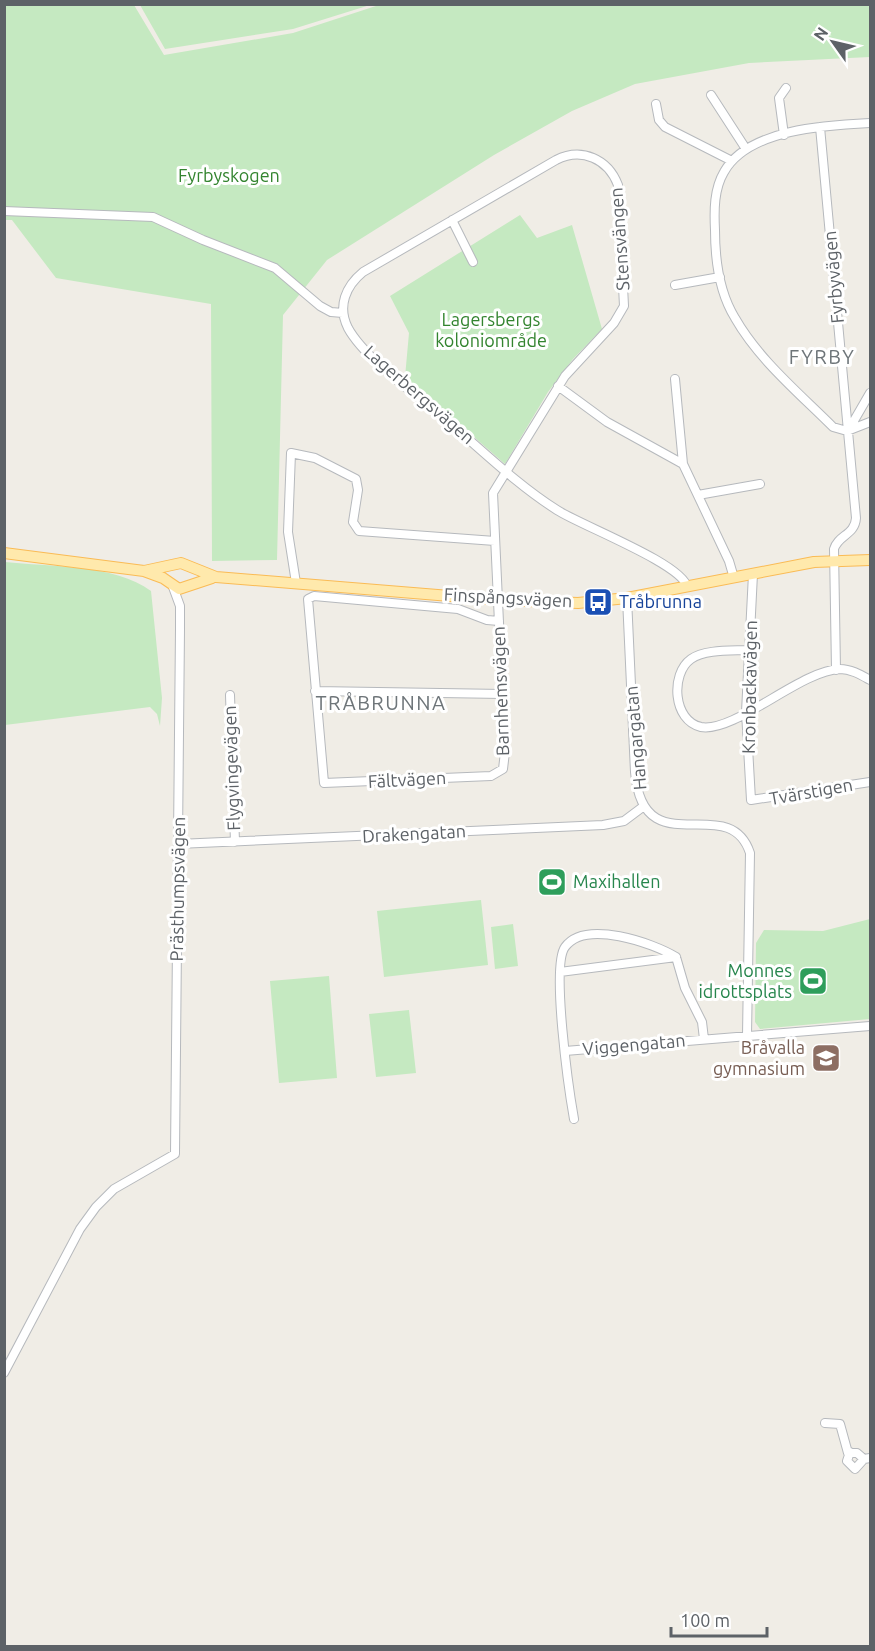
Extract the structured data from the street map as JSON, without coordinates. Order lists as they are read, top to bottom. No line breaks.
{"streets":{"main road":["Finspångsvägen"],"street":["Stensvängen","Fyrbyvägen","Lagerbergsvägen","Kronbackavägen","Barnhemsvägen","Hangargatan","Flygvingevägen","Fältvägen","Tvärstigen","Drakengatan","Prästhumpsvägen","Viggengatan"]},"crossings":[["Stensvängen","Lagerbergsvägen"],["Stensvängen","Finspångsvägen"],["Stensvängen","Barnhemsvägen"],["Fyrbyvägen","Finspångsvägen"],["Lagerbergsvägen","Finspångsvägen"],["Finspångsvägen","Kronbackavägen"],["Finspångsvägen","Barnhemsvägen"],["Finspångsvägen","Hangargatan"],["Finspångsvägen","Prästhumpsvägen"],["Kronbackavägen","Tvärstigen"],["Barnhemsvägen","Fältvägen"],["Hangargatan","Drakengatan"],["Hangargatan","Viggengatan"],["Flygvingevägen","Drakengatan"],["Drakengatan","Prästhumpsvägen"]],"districts":["FYRBY","TRÅBRUNNA"],"parks":["Fyrbyskogen","Lagersbergs koloniområde"],"places":{"bus stop":["Tråbrunna"],"sports":["Maxihallen","Monnes idrottsplats"],"school or university":["Bråvalla gymnasium"]},"scale_bar":"100 m","north":"top left"}
